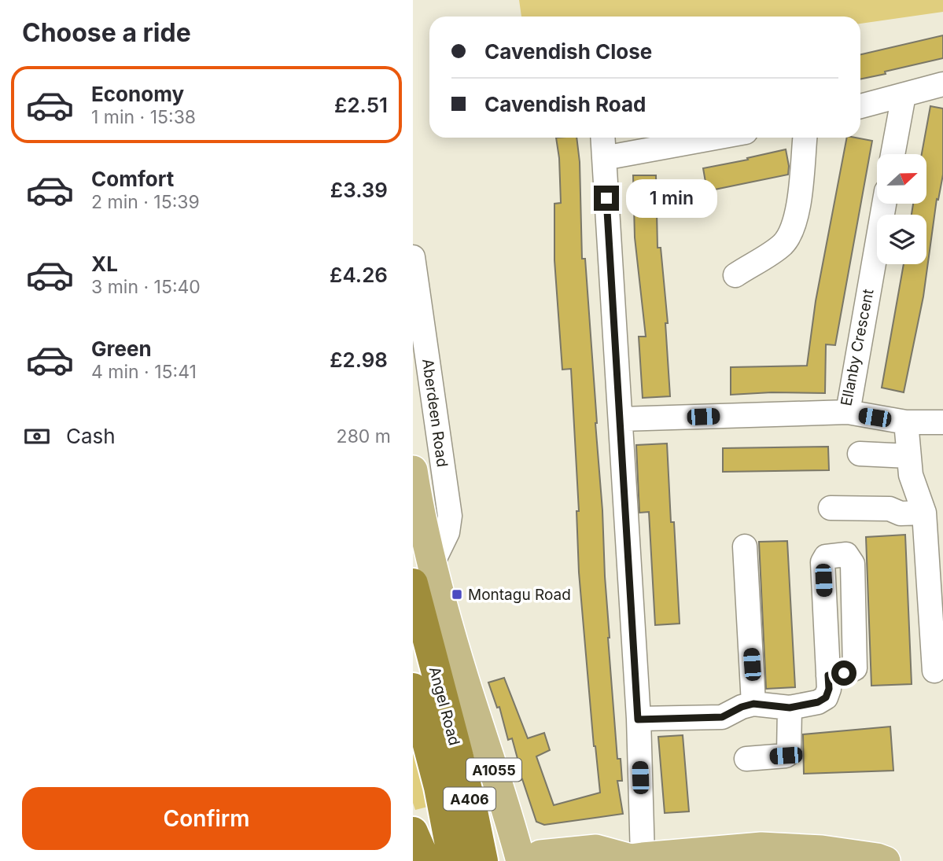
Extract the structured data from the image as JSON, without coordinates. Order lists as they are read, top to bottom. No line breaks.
{"streets":{"highway":["Angel Road","A406"],"main road":["A1055"],"street":["Ellanby Crescent","Aberdeen Road"]},"crossings":[["Aberdeen Road","Angel Road"],["Aberdeen Road","A1055"],["Angel Road","A1055"]],"places":{"transit":["Montagu Road"]},"north":"right","page":{"heading":"Choose a ride","banner":["Cavendish Close","Cavendish Road"],"list":[{"name":"Economy","note":"1 min · 15:38","value":"£2.51"},{"name":"Comfort","note":"2 min · 15:39","value":"£3.39"},{"name":"XL","note":"3 min · 15:40","value":"£4.26"},{"name":"Green","note":"4 min · 15:41","value":"£2.98"}],"bubble":"1 min","pay":["Cash","280 m"],"buttons":"Confirm"}}
